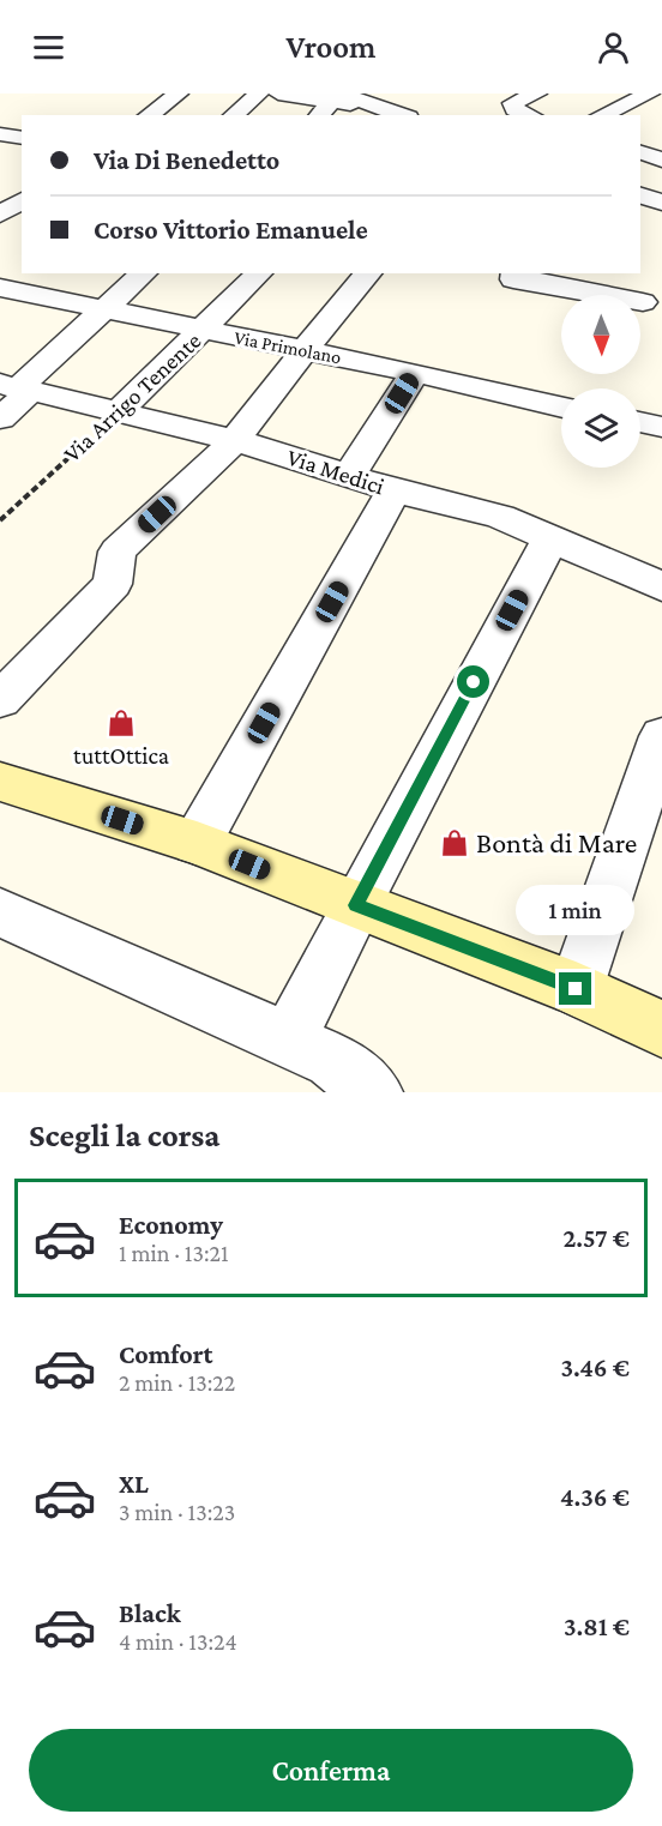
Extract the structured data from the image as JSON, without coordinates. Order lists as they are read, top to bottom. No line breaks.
{"streets":{"street":["Via Primolano","Via Arrigo Tenente","Via Medici"]},"crossings":[["Via Primolano","Via Arrigo Tenente"],["Via Arrigo Tenente","Via Medici"]],"places":{"shop":["tuttOttica","Bontà di Mare"]},"north":"bottom","page":{"header":"Vroom","banner":["Via Di Benedetto","Corso Vittorio Emanuele"],"bubble":"1 min","heading":"Scegli la corsa","list":[{"name":"Economy","note":"1 min · 13:21","value":"2.57 €"},{"name":"Comfort","note":"2 min · 13:22","value":"3.46 €"},{"name":"XL","note":"3 min · 13:23","value":"4.36 €"},{"name":"Black","note":"4 min · 13:24","value":"3.81 €"}],"buttons":"Conferma"}}
